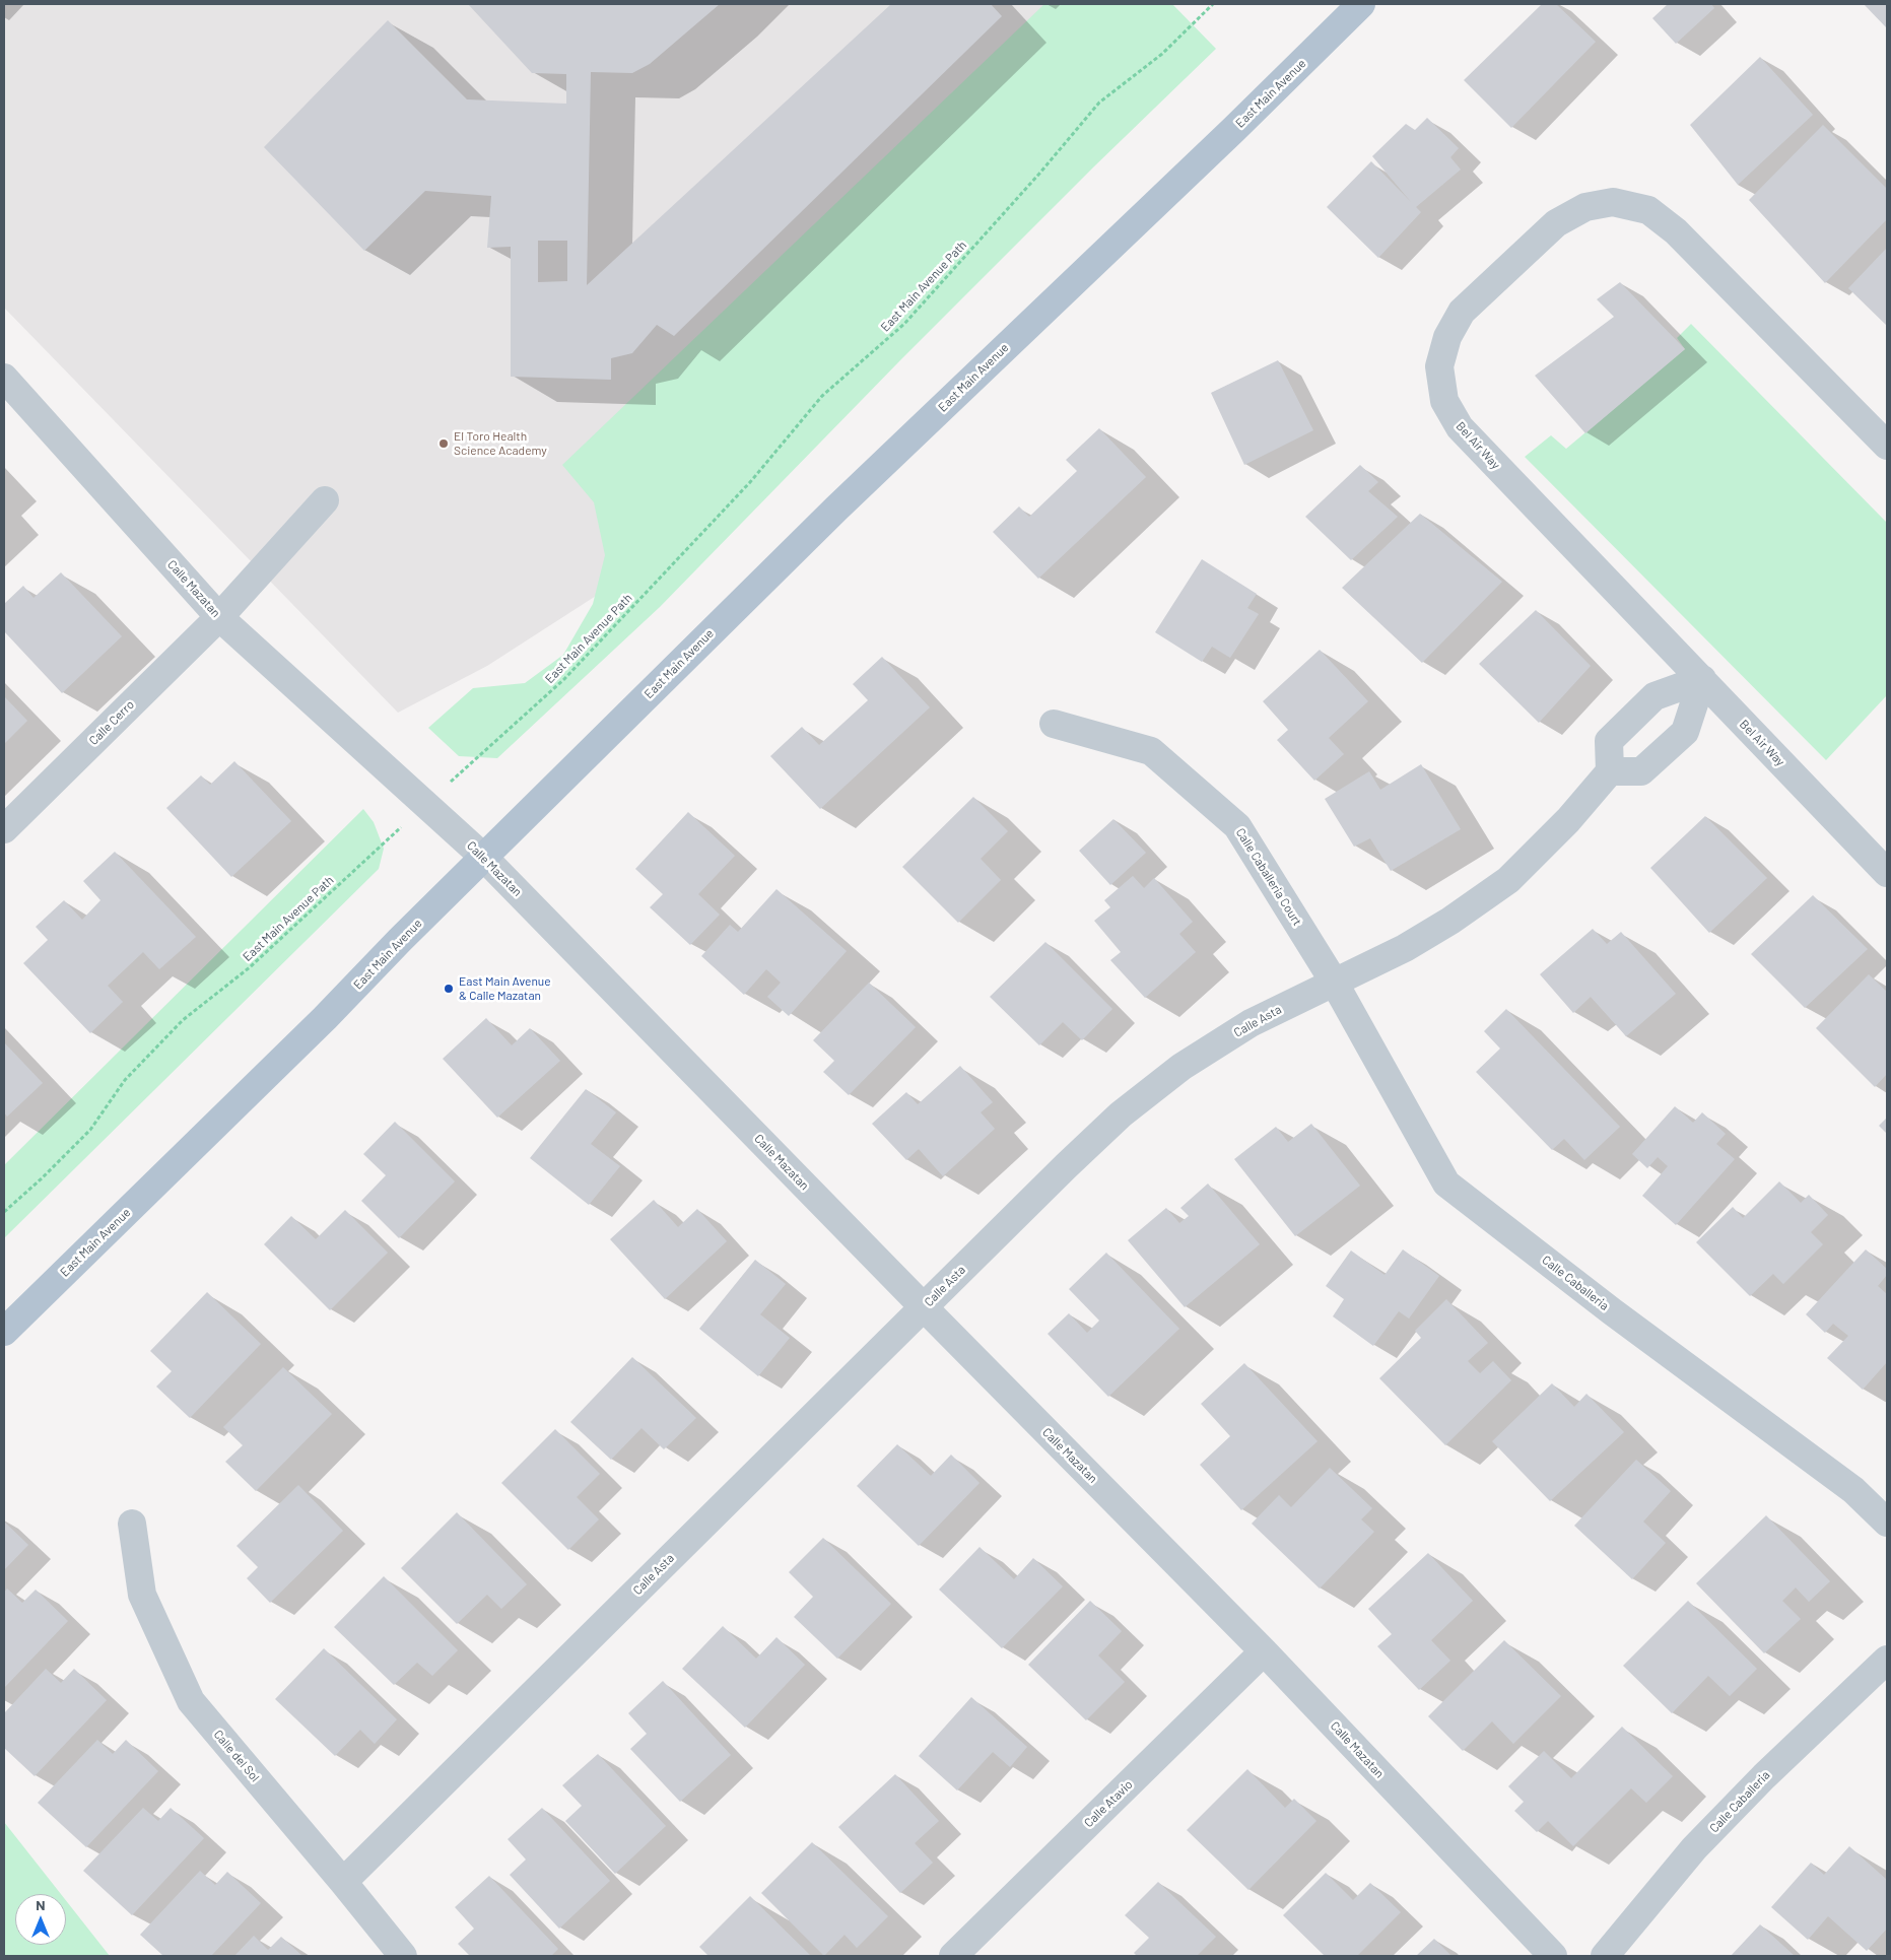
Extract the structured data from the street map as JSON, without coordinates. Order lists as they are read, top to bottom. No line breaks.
{"streets":{"main road":["East Main Avenue"],"street":["Bel Air Way","Calle Mazatan","Calle Cerro","Calle Caballeria Court","Calle Asta","Calle Caballeria","Calle del Sol","Calle Atavio"],"path":["East Main Avenue Path"]},"crossings":[["East Main Avenue","Calle Mazatan"],["East Main Avenue Path","Calle Mazatan"],["Calle Mazatan","Calle Cerro"],["Calle Mazatan","Calle Asta"],["Calle Mazatan","Calle Atavio"],["Calle Caballeria Court","Calle Asta"],["Calle Caballeria Court","Calle Caballeria"],["Calle Asta","Calle Caballeria"],["Calle Asta","Calle del Sol"]],"places":["El Toro Health Science Academy","East Main Avenue & Calle Mazatan"],"north":"top"}
